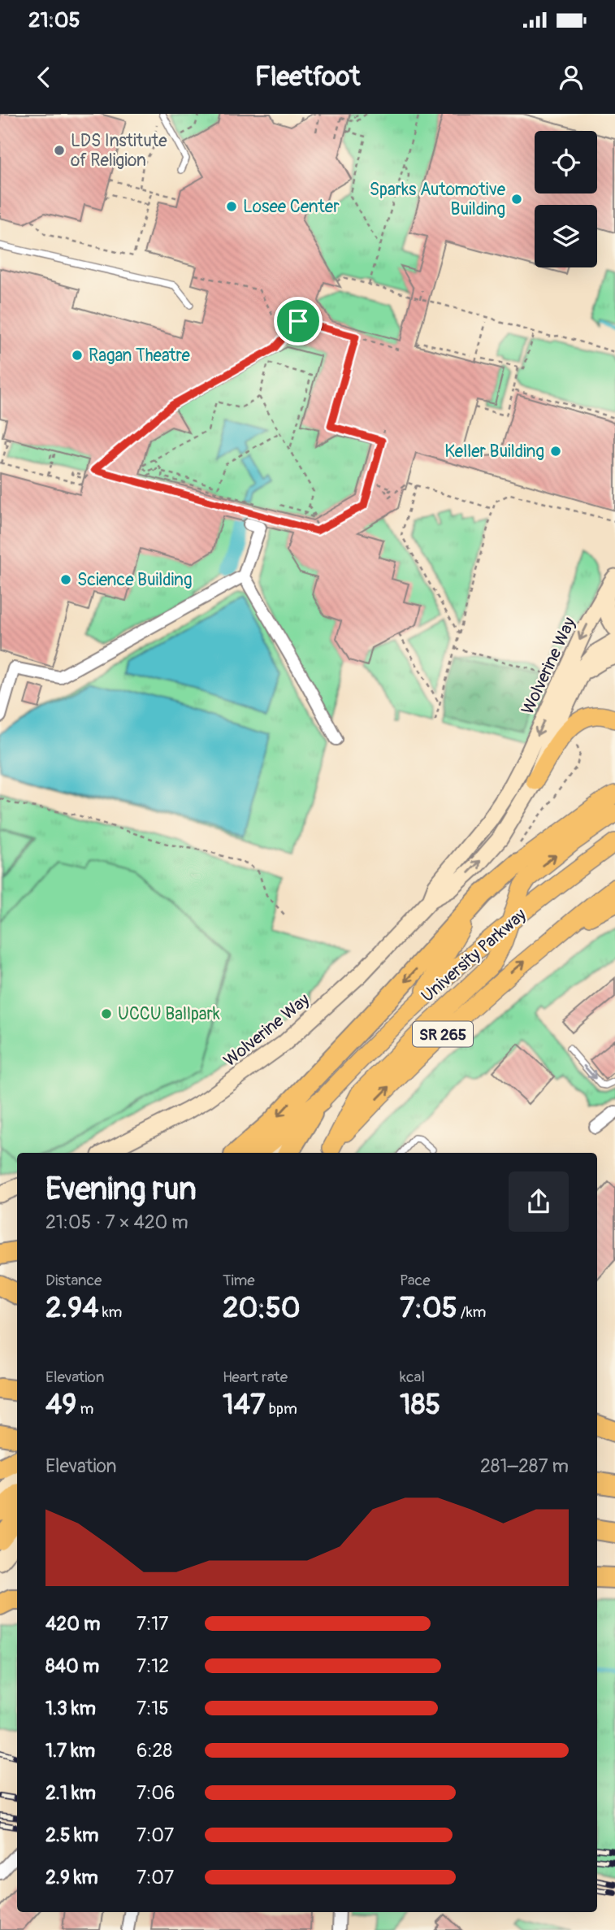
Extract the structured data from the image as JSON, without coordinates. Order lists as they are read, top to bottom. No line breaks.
{"streets":{"main road":["Wolverine Way","University Parkway","SR 265"]},"places":["LDS Institute of Religion","Sparks Automotive Building","Losee Center","Ragan Theatre","Keller Building","Science Building","UCCU Ballpark"],"page":{"status":"21:05","header":"Fleetfoot","heading":["Evening run","21:05 · 7 × 420 m"],"stats":[["Distance","2.94 km"],["Time","20:50"],["Pace","7:05 /km"],["Elevation","49 m"],["Heart rate","147 bpm"],["kcal","185"]],"chart":["Elevation","281–287 m"],"list":[{"name":"420 m","note":"7:17"},{"name":"840 m","note":"7:12"},{"name":"1.3 km","note":"7:15"},{"name":"1.7 km","note":"6:28"},{"name":"2.1 km","note":"7:06"},{"name":"2.5 km","note":"7:07"},{"name":"2.9 km","note":"7:07"}]}}
